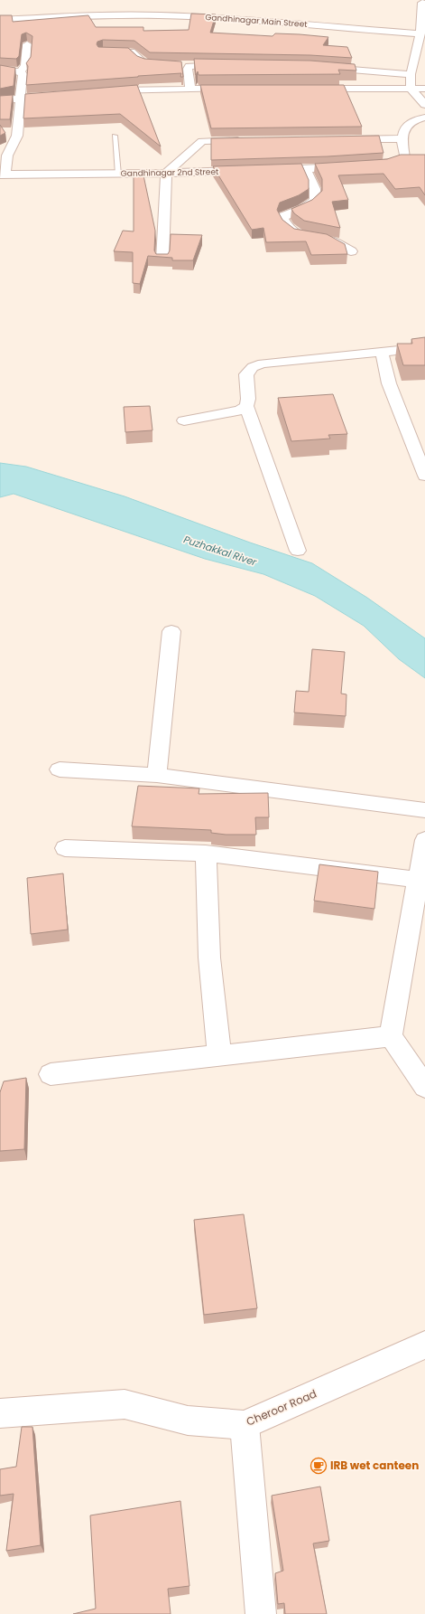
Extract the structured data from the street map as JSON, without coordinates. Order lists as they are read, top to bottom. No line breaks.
{"streets":{"street":["Gandhinagar Main Street","Gandhinagar 2nd Street","Cheroor Road"]},"water":["Puzhakkal River"],"places":{"cafe":["IRB wet canteen"]}}
